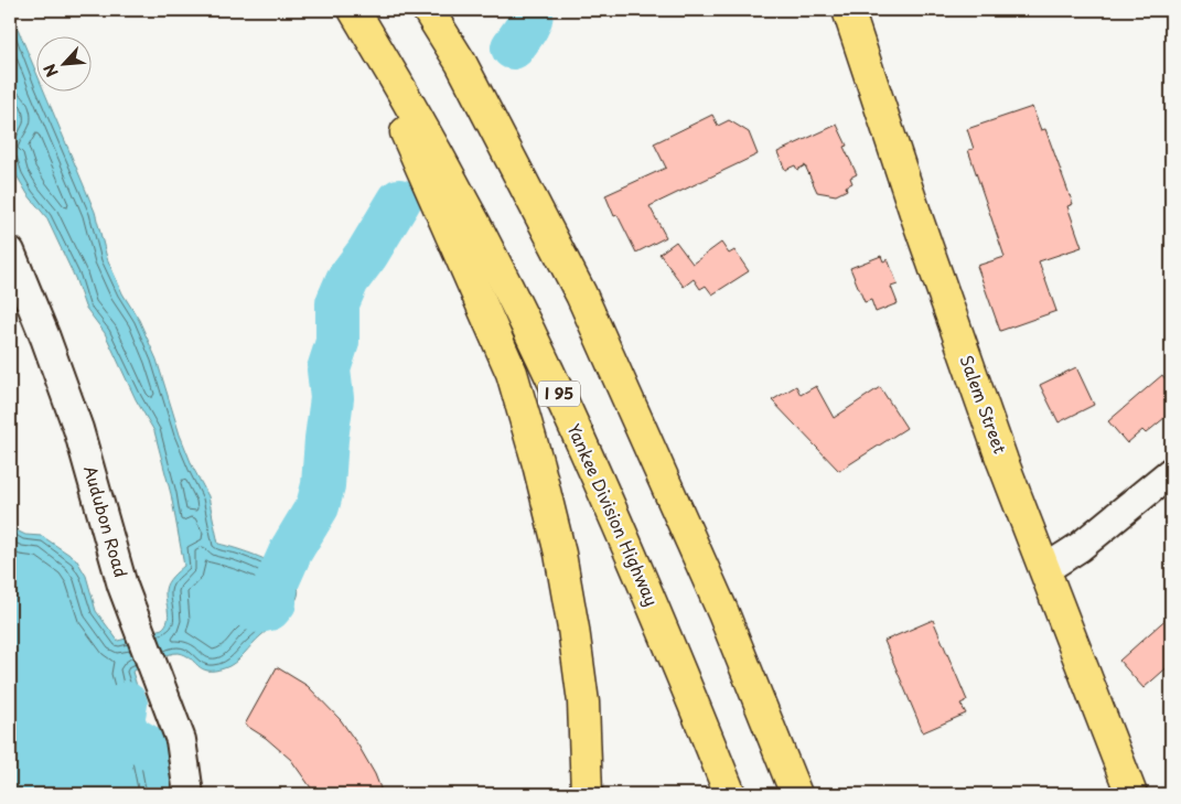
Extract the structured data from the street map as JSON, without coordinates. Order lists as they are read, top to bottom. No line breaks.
{"streets":{"main road":["I 95","Salem Street","Yankee Division Highway"],"street":["Audubon Road"]},"north":"bottom left"}
